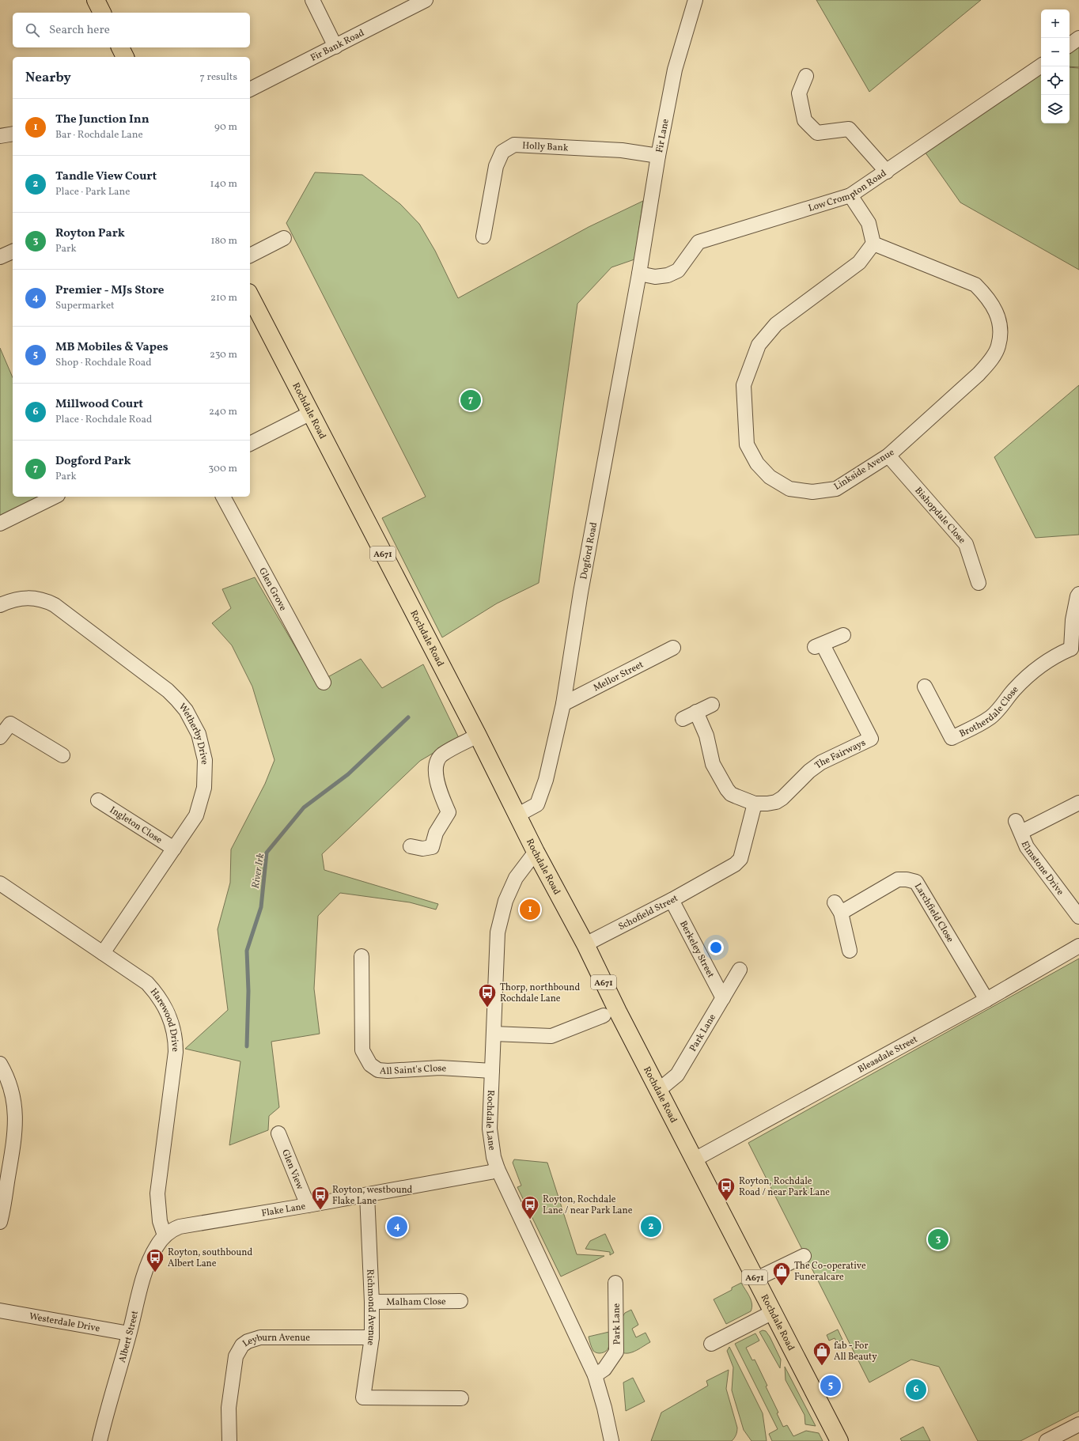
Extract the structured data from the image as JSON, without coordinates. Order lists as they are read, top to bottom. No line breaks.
{"streets":{"main road":["Rochdale Road","A671"],"street":["Fir Bank Road","Fir Lane","Holly Bank","Low Crompton Road","Linkside Avenue","Bishopdale Close","Dogford Road","Glen Grove","Mellor Street","Brotherdale Close","Wetherby Drive","The Fairways","Ingleton Close","Elmstone Drive","Schofield Street","Larchfield Close","Berkeley Street","Harewood Drive","Park Lane","Bleasdale Street","All Saint's Close","Rochdale Lane","Glen View","Flake Lane","Malham Close","Richmond Avenue","Westerdale Drive","Albert Street","Leyburn Avenue"]},"crossings":[["Fir Lane","Holly Bank"],["Fir Lane","Low Crompton Road"],["Fir Lane","Dogford Road"],["Low Crompton Road","Dogford Road"],["Rochdale Road","Dogford Road"],["Rochdale Road","Schofield Street"],["Rochdale Road","Park Lane"],["Rochdale Road","Bleasdale Street"],["Rochdale Road","Rochdale Lane"],["Linkside Avenue","Bishopdale Close"],["Dogford Road","Mellor Street"],["Wetherby Drive","Ingleton Close"],["Wetherby Drive","Harewood Drive"],["The Fairways","Schofield Street"],["Schofield Street","Berkeley Street"],["Larchfield Close","Bleasdale Street"],["Berkeley Street","Park Lane"],["Harewood Drive","Flake Lane"],["Harewood Drive","Albert Street"],["Park Lane","Rochdale Lane"],["All Saint's Close","Rochdale Lane"],["Rochdale Lane","Flake Lane"],["Glen View","Flake Lane"],["Flake Lane","Richmond Avenue"],["Flake Lane","Albert Street"],["Malham Close","Richmond Avenue"],["Richmond Avenue","Leyburn Avenue"],["Westerdale Drive","Albert Street"]],"water":["River Irk"],"places":{"bus stop":["Thorp, northbound Rochdale Lane","Royton, Rochdale Road / near Park Lane","Royton, westbound Flake Lane","Royton, Rochdale Lane / near Park Lane","Royton, southbound Albert Lane"],"shop":["The Co-operative Funeralcare","fab - For All Beauty"]},"page":{"map_buttons":["+","−"],"search":"Search here","heading":["Nearby","7 results"],"list":[{"mark":"1","name":"The Junction Inn","note":"Bar · Rochdale Lane","value":"90 m"},{"mark":"2","name":"Tandle View Court","note":"Place · Park Lane","value":"140 m"},{"mark":"3","name":"Royton Park","note":"Park","value":"180 m"},{"mark":"4","name":"Premier - MJs Store","note":"Supermarket","value":"210 m"},{"mark":"5","name":"MB Mobiles & Vapes","note":"Shop · Rochdale Road","value":"230 m"},{"mark":"6","name":"Millwood Court","note":"Place · Rochdale Road","value":"240 m"},{"mark":"7","name":"Dogford Park","note":"Park","value":"300 m"}],"pins":["7","1","2","4","3","5","6"]}}
